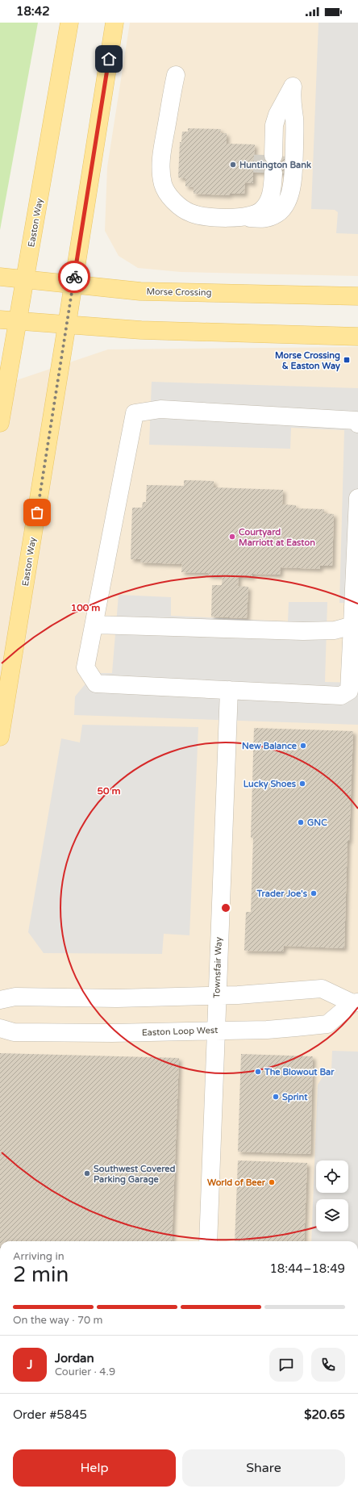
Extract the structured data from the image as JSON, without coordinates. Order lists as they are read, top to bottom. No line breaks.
{"streets":{"main road":["Easton Way","Morse Crossing"],"street":["Townsfair Way","Easton Loop West"]},"crossings":[["Easton Way","Morse Crossing"],["Townsfair Way","Easton Loop West"]],"places":{"other":["Huntington Bank","Courtyard Marriott at Easton","New Balance","Lucky Shoes","GNC","Trader Joe's","The Blowout Bar","Sprint","Southwest Covered Parking Garage","World of Beer"],"transit":["Morse Crossing & Easton Way"]},"page":{"status":"18:42","heading":["2 min","Arriving in","18:44–18:49"],"panel":["Jordan","Courier · 4.9","Order #5845","$20.65"],"bar":"On the way · 70 m","round":"J","buttons":["Help","Share"]},"rings":["100 m","50 m"]}
